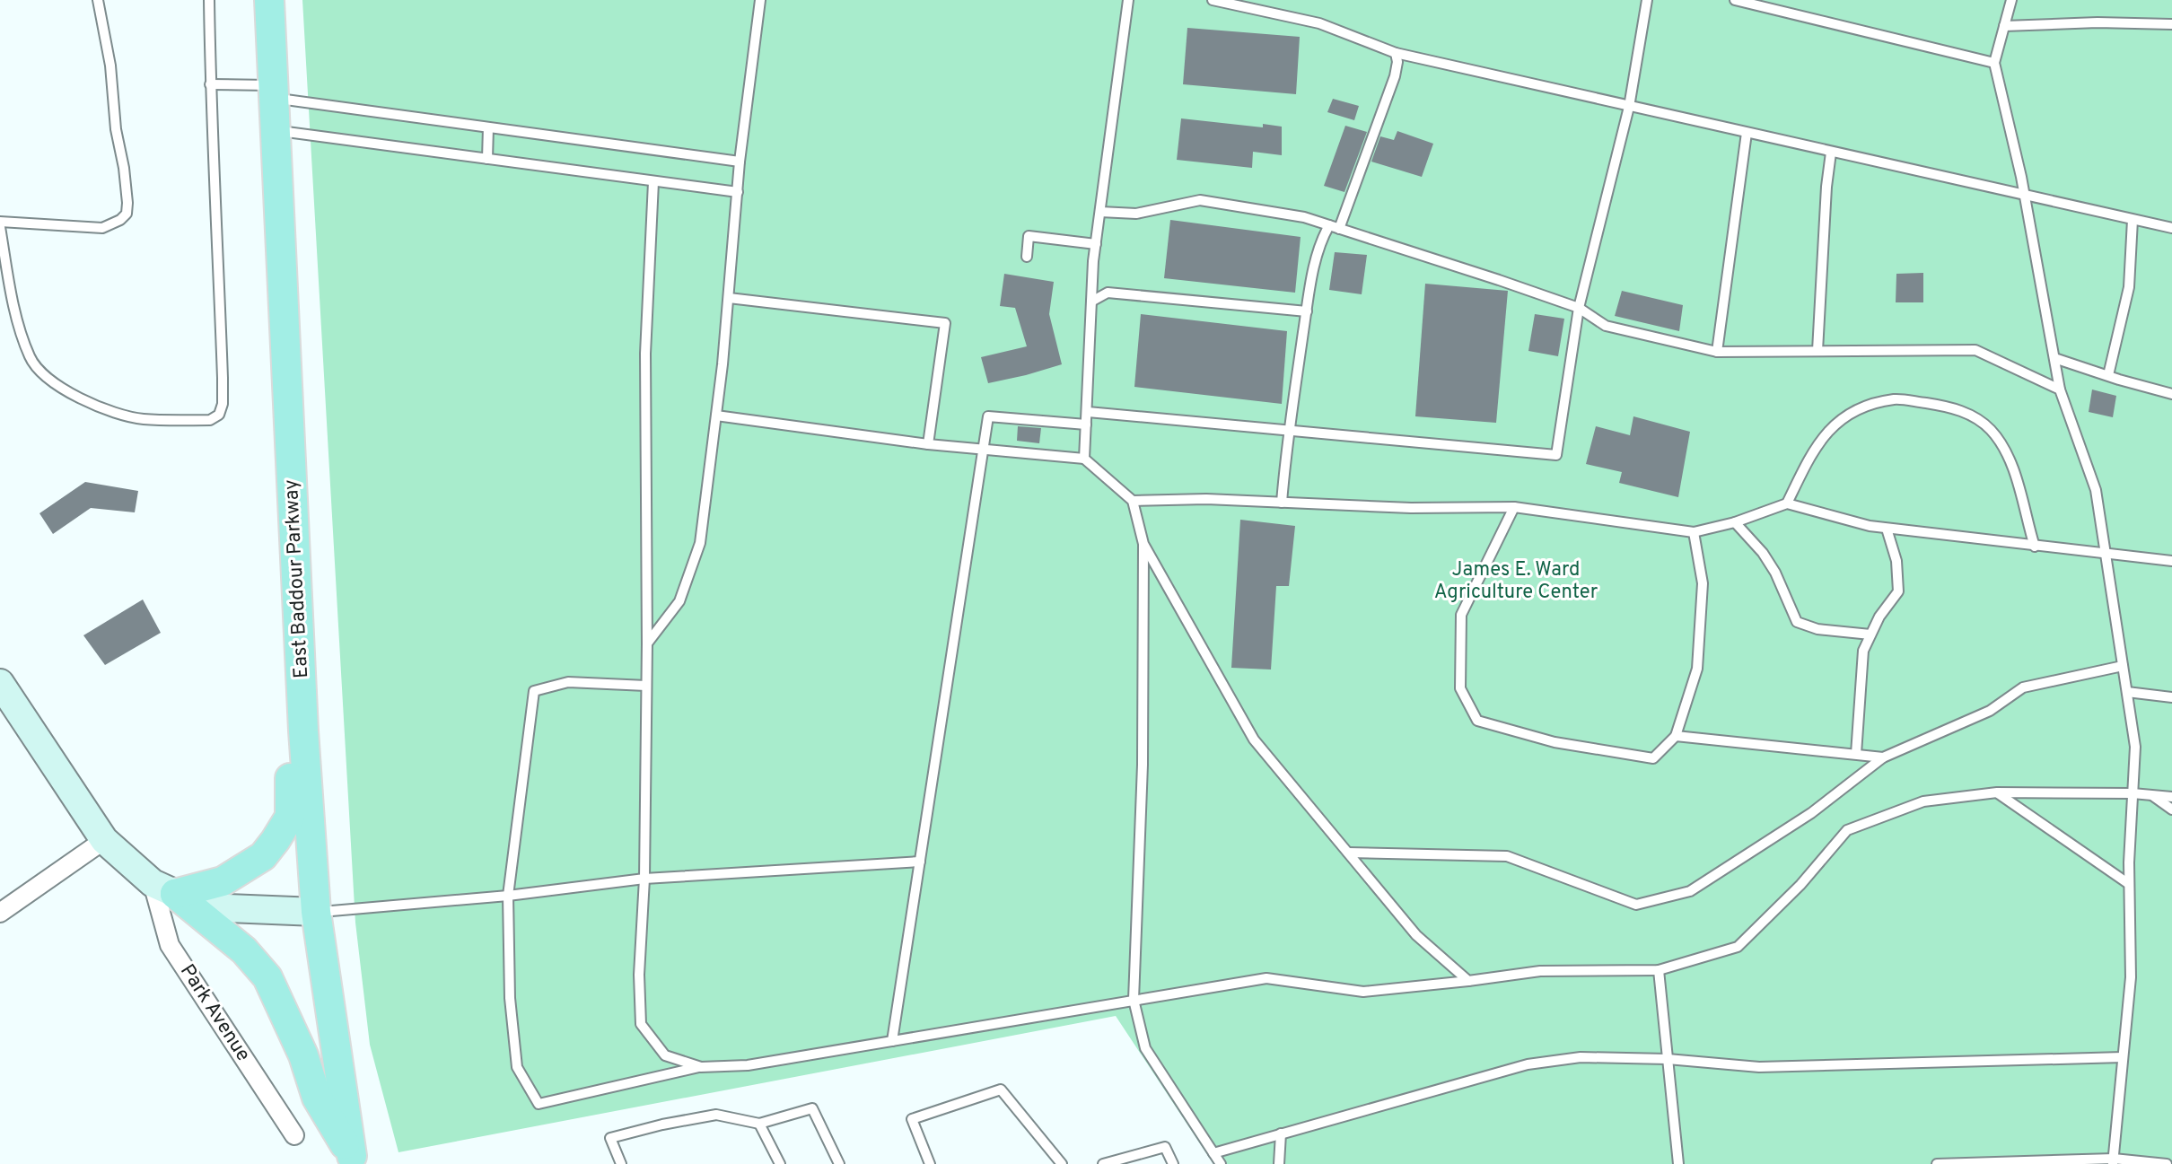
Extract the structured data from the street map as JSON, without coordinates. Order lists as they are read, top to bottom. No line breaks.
{"streets":{"main road":["East Baddour Parkway"],"street":["Park Avenue"]},"parks":["James E. Ward Agriculture Center"]}
